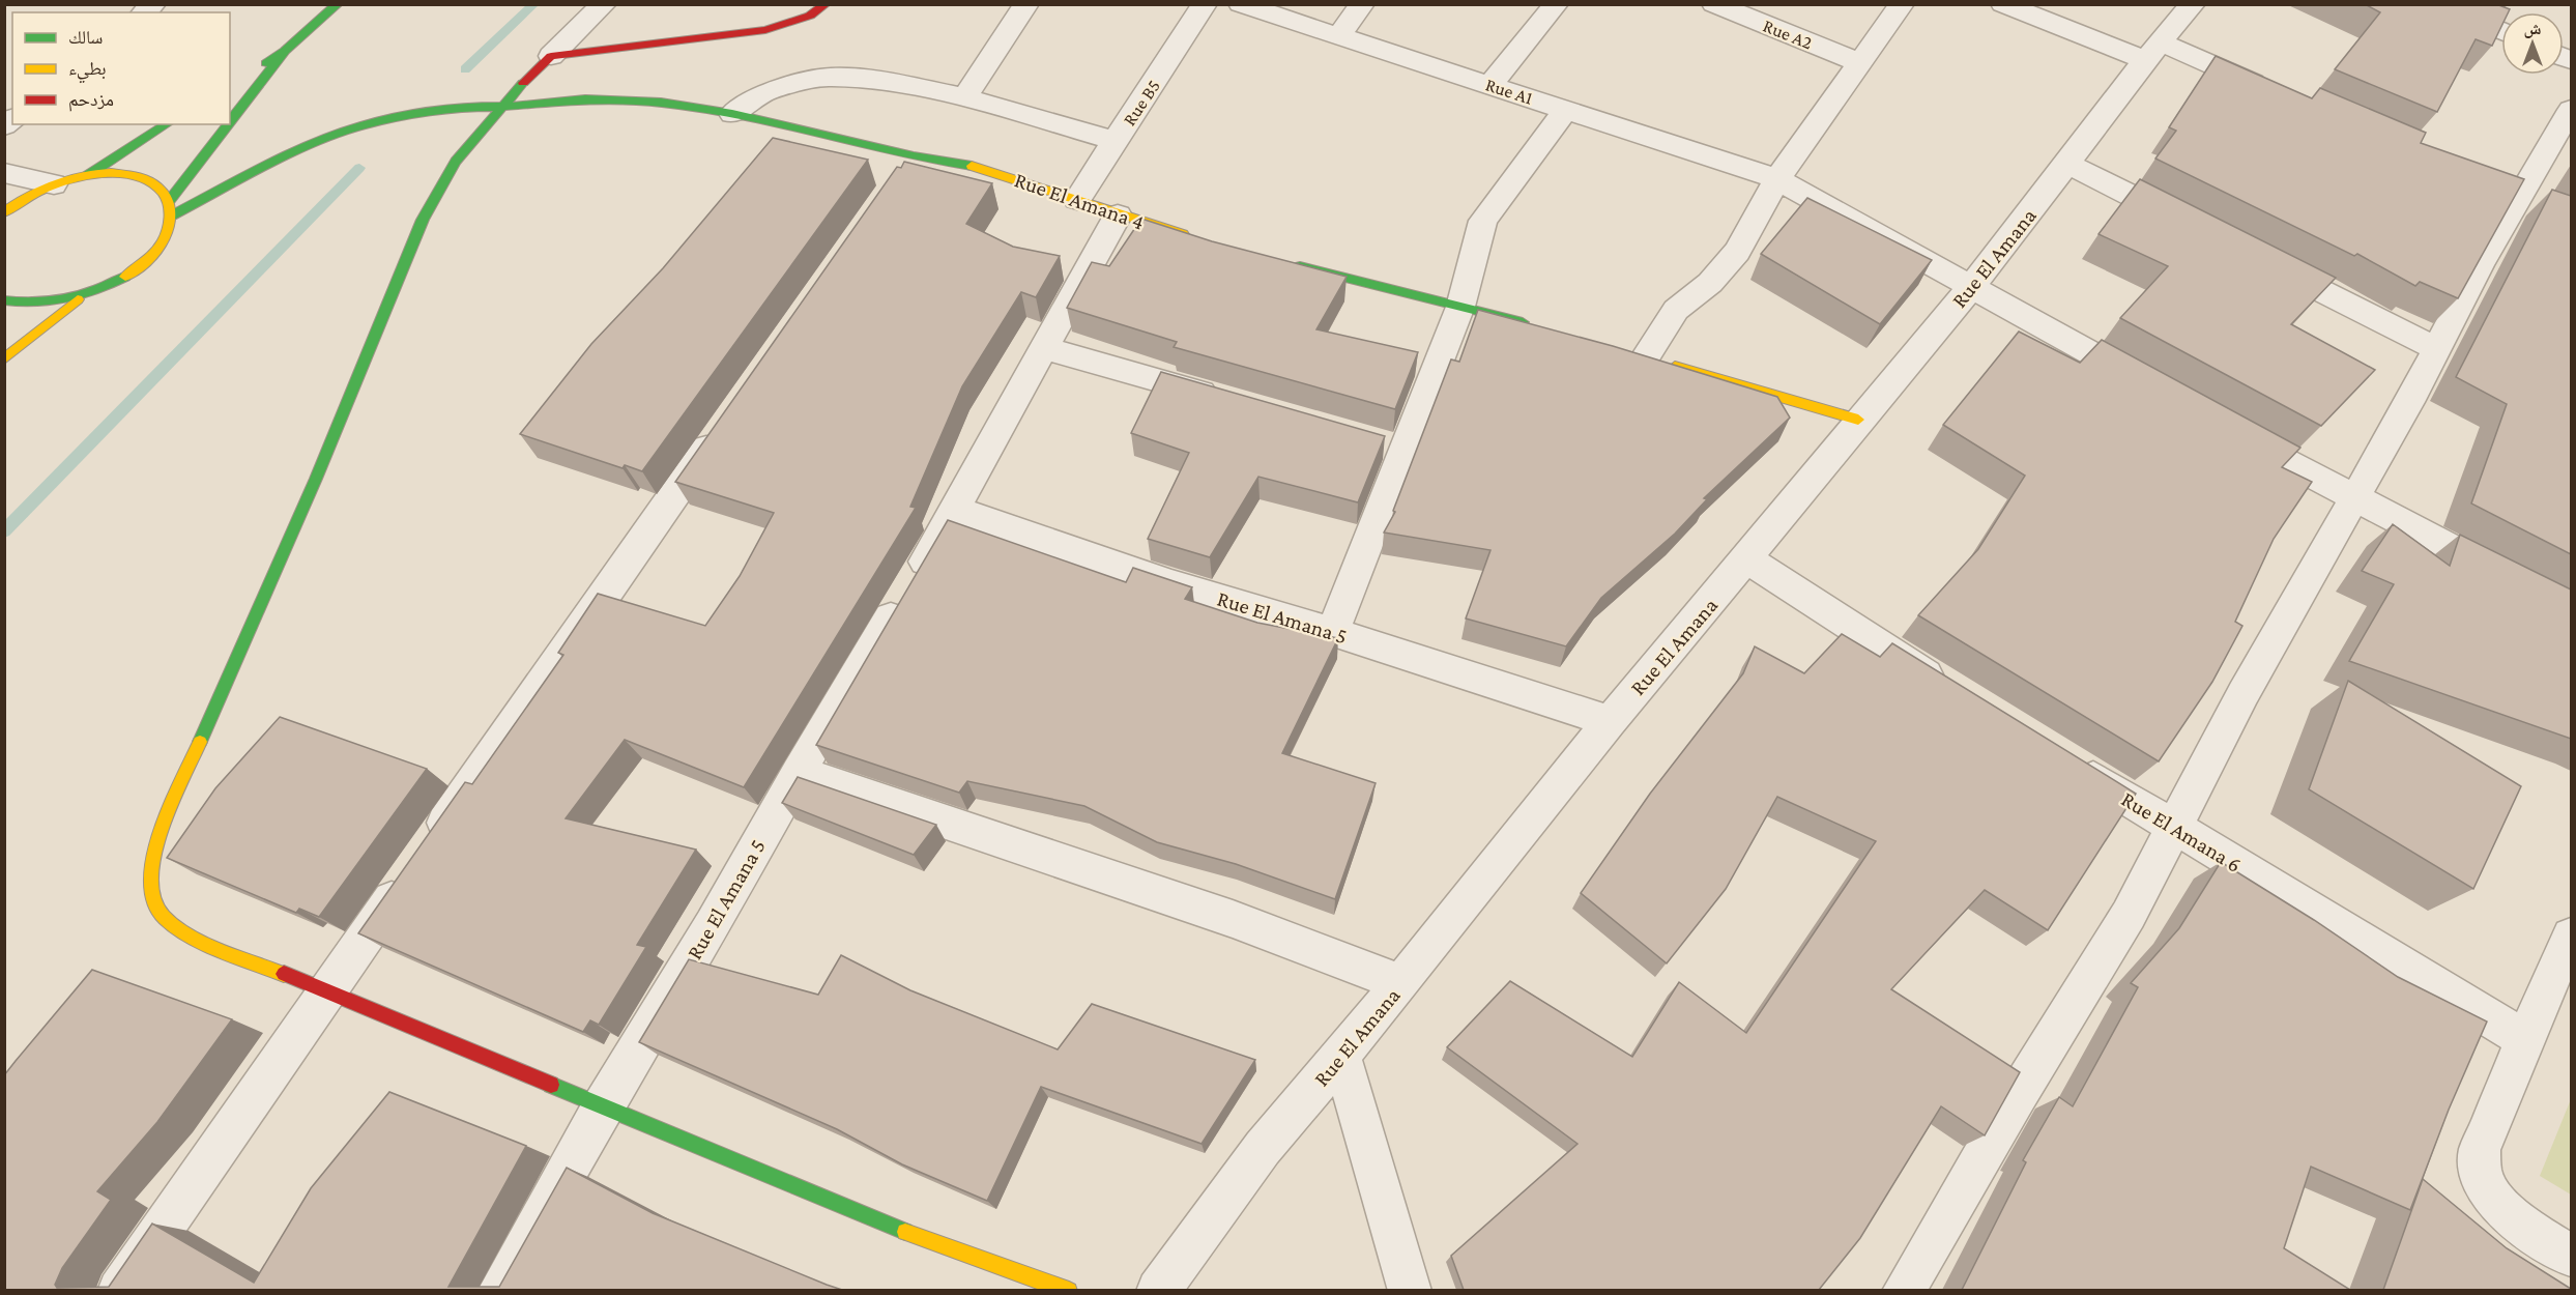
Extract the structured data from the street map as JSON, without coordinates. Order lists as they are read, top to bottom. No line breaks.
{"streets":{"main road":["Rue El Amana 4"],"street":["Rue A2","Rue A1","Rue B5","Rue El Amana","Rue El Amana 5","Rue El Amana 6"]},"crossings":[["Rue A1","Rue El Amana"],["Rue B5","Rue El Amana 4"],["Rue El Amana 4","Rue El Amana 5"],["Rue El Amana","Rue El Amana 5"]],"legend":["سالك","بطيء","مزدحم"],"north":"top"}
